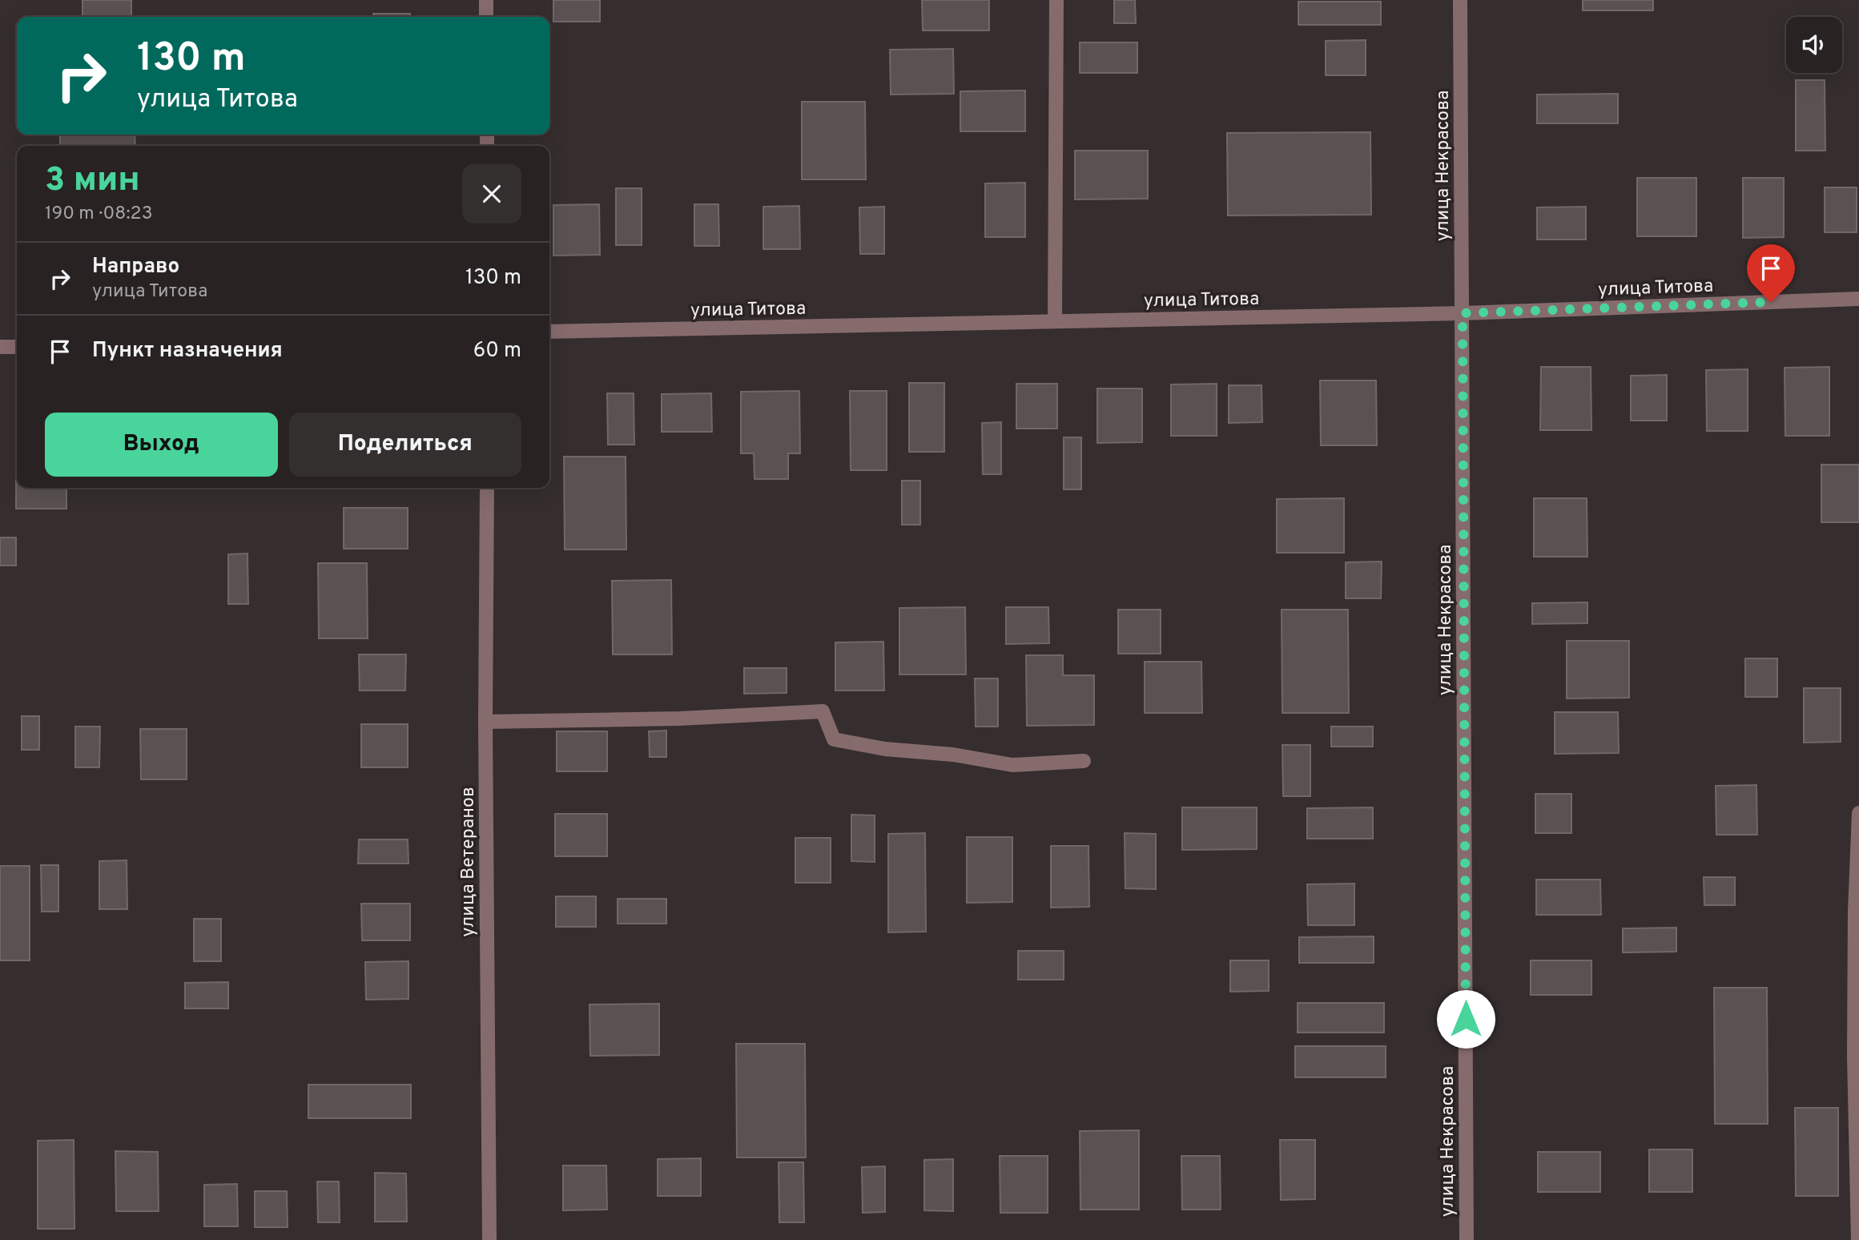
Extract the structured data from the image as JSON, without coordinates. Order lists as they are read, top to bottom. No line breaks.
{"streets":{"street":["улица Некрасова","улица Титова","улица Ветеранов"]},"crossings":[["улица Некрасова","улица Титова"]],"page":{"turn":["130 m","улица Титова"],"heading":["3 мин","190 m · 08:23"],"list":[{"name":"Направо","note":"улица Титова","value":"130 m"},{"name":"Пункт назначения","value":"60 m"}],"buttons":["Выход","Поделиться"]}}
